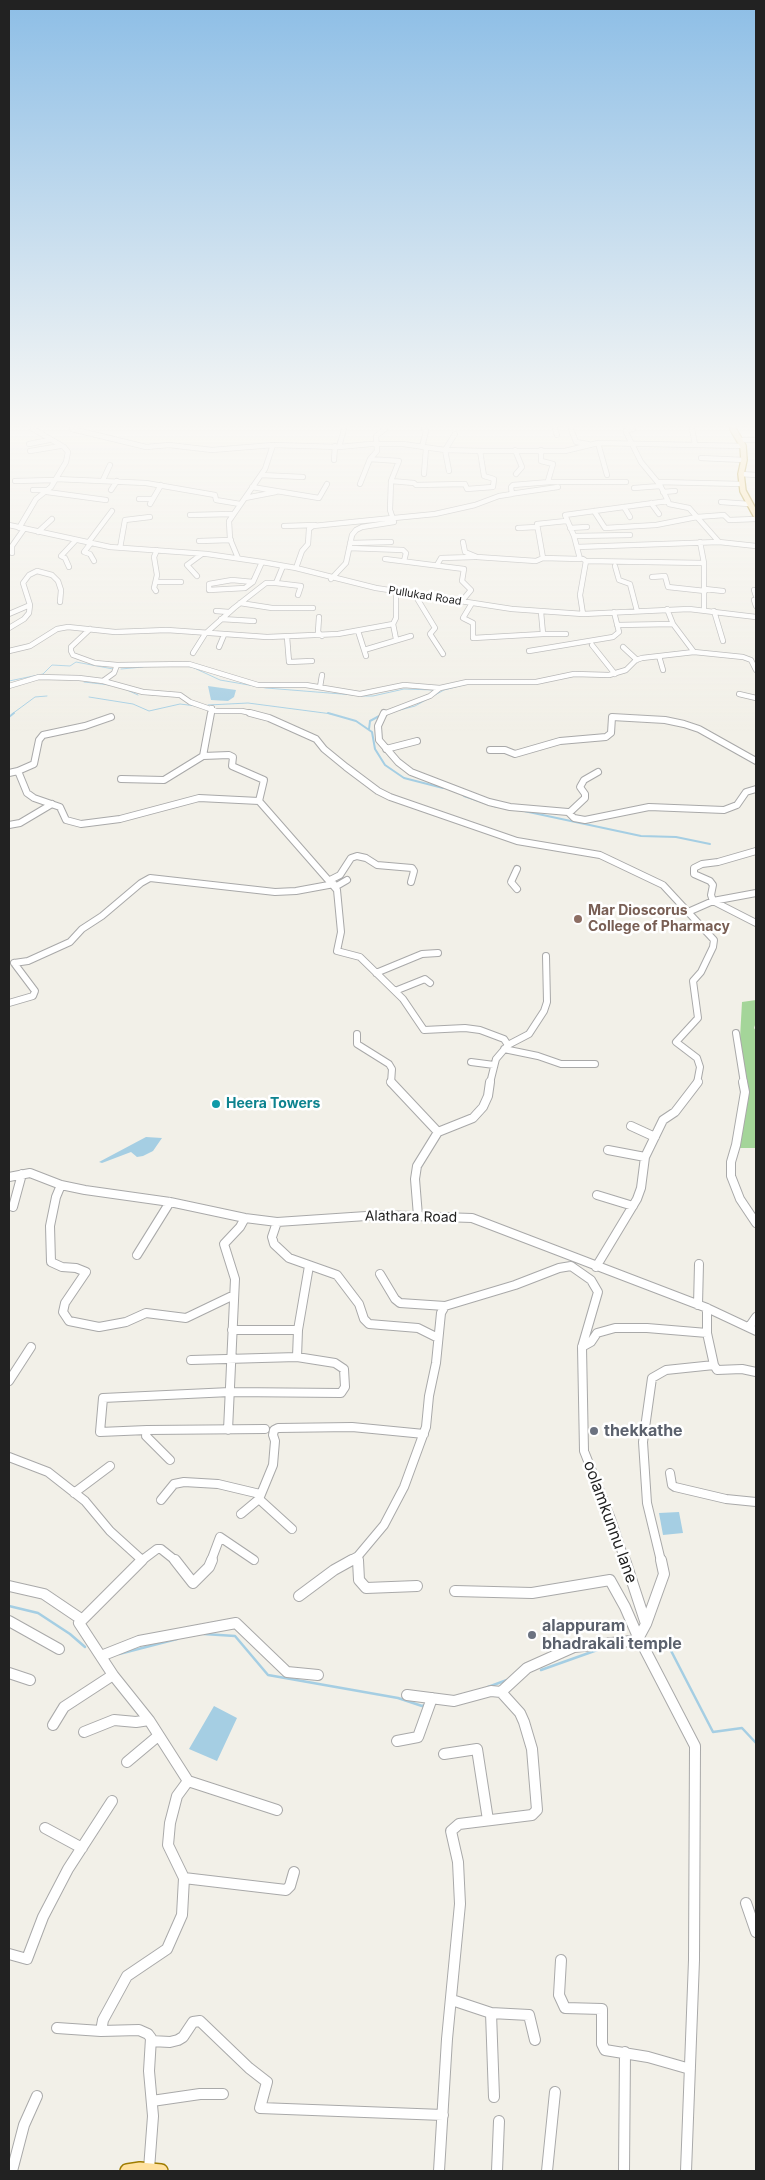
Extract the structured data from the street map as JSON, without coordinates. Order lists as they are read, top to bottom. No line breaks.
{"streets":{"street":["Pullukad Road","Alathara Road","oolamkunnu lane"]},"places":["Mar Dioscorus College of Pharmacy","Heera Towers","thekkathe","alappuram bhadrakali temple"]}
